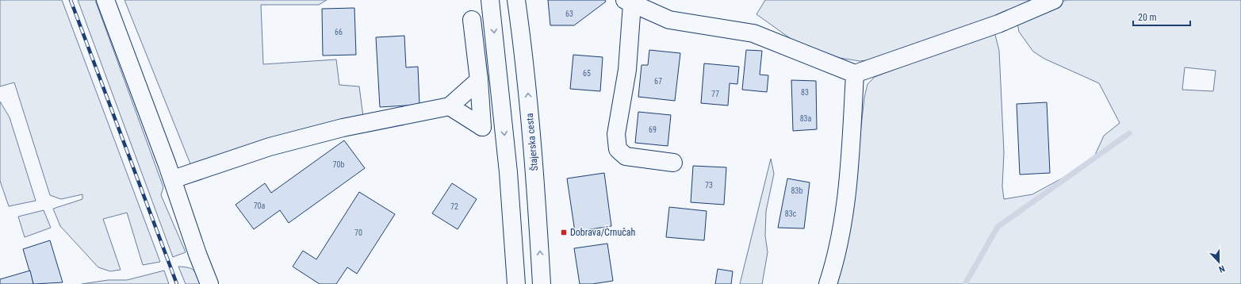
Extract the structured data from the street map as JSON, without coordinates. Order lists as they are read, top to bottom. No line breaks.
{"streets":{"street":["Štajerska cesta"]},"places":{"transit":["Dobrava/Črnučah"]},"house_numbers":["63","66","65","67","83","77","83a","69","70b","73","83b","70a","72","83c","70"],"scale_bar":"20 m","north":"bottom"}
